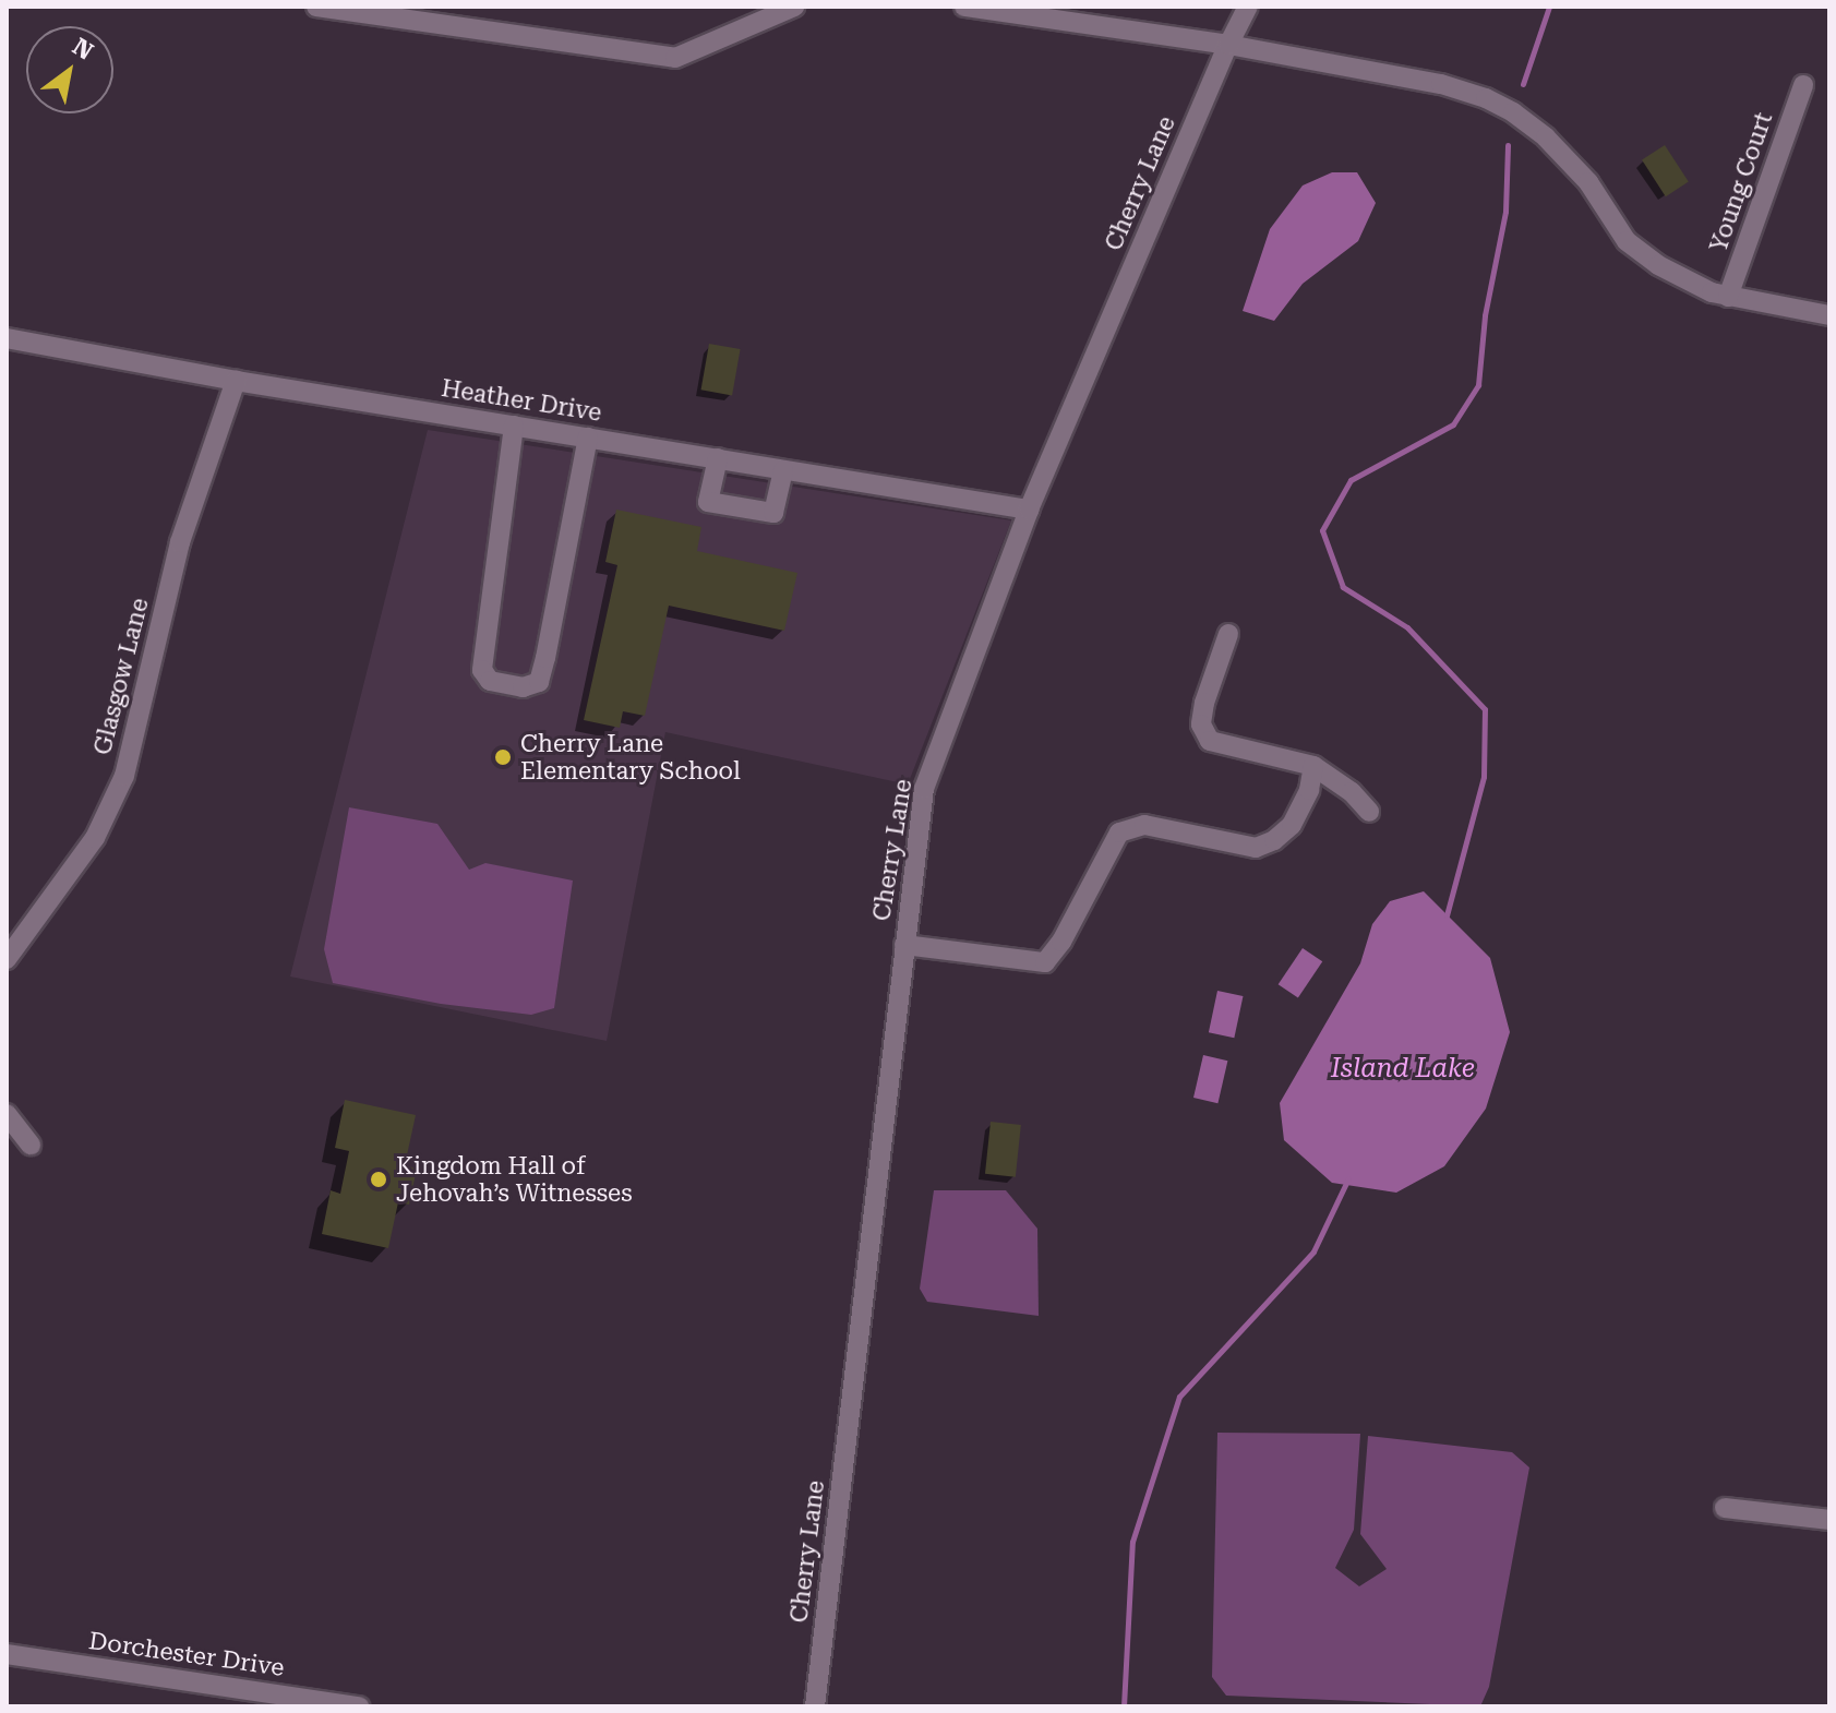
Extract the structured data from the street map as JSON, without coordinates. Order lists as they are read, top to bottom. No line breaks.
{"streets":{"street":["Young Court","Cherry Lane","Heather Drive","Glasgow Lane","Dorchester Drive"]},"crossings":[["Cherry Lane","Heather Drive"],["Heather Drive","Glasgow Lane"]],"water":["Island Lake"],"places":["Cherry Lane Elementary School","Kingdom Hall of Jehovah’s Witnesses"],"north":"top right"}
